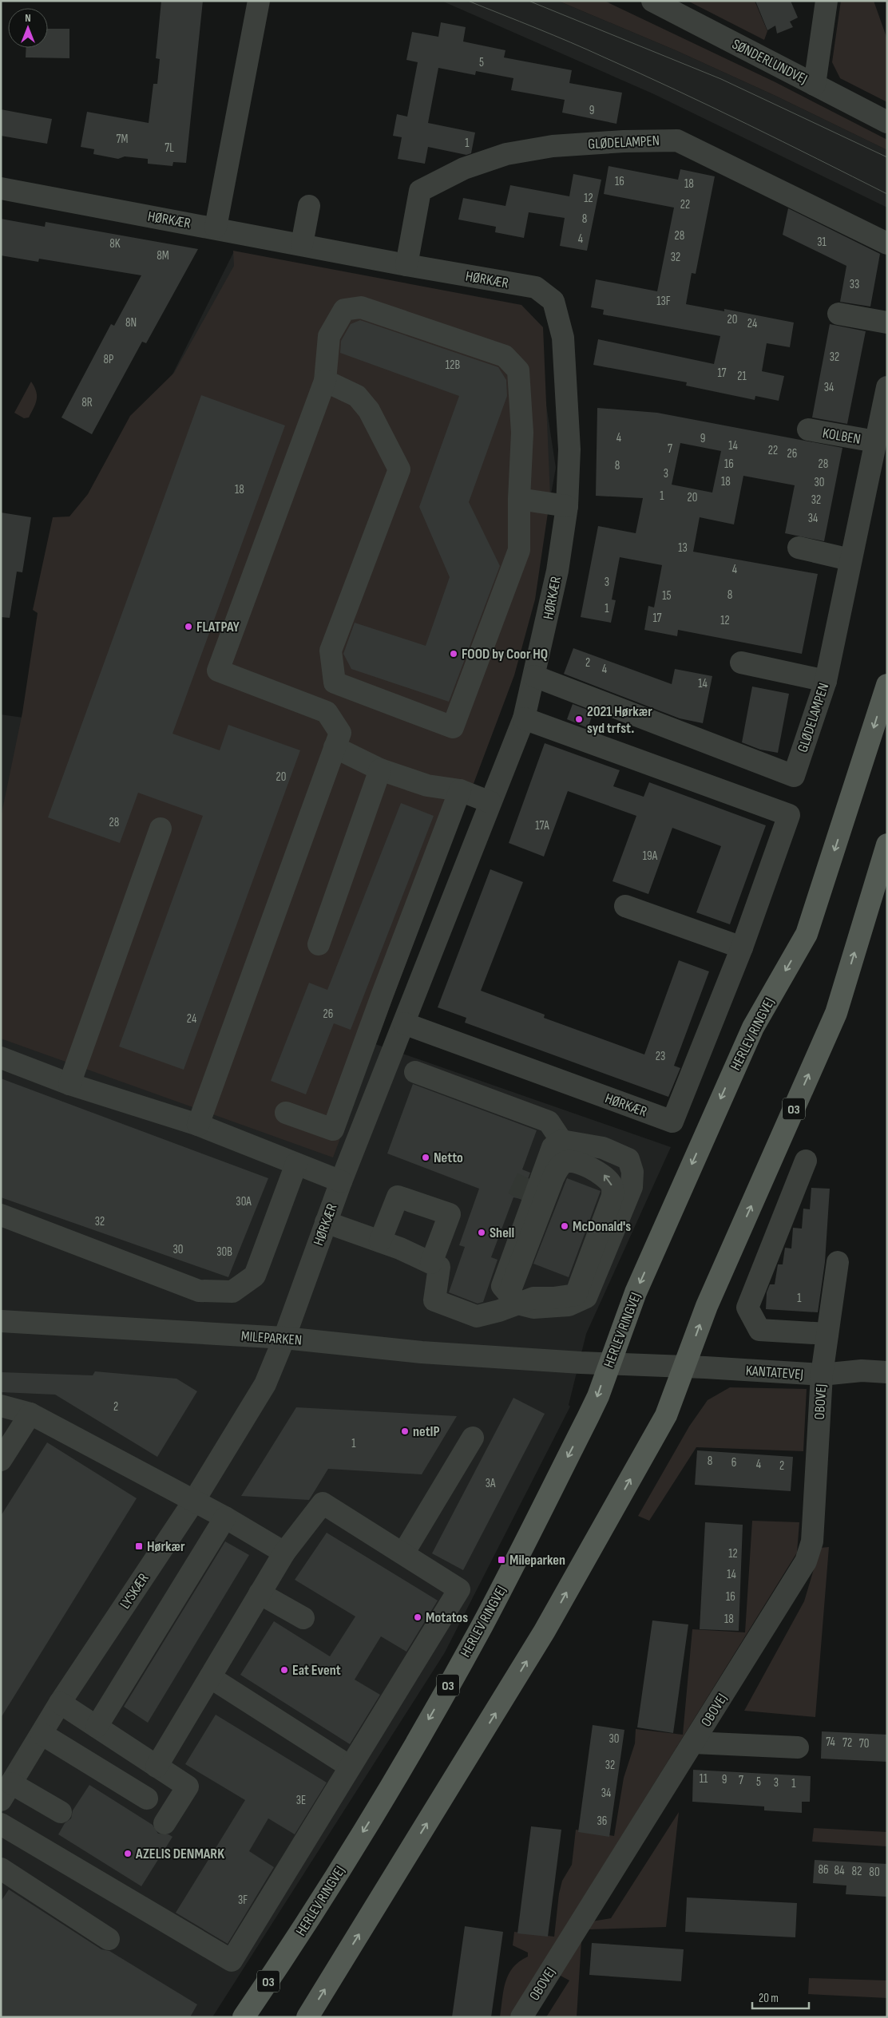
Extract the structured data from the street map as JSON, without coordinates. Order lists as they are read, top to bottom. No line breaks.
{"streets":{"main road":["HERLEV RINGVEJ","O3"],"street":["SØNDERLUNDVEJ","GLØDELAMPEN","HØRKÆR","KOLBEN","MILEPARKEN","KANTATEVEJ","OBOVEJ","LYSKÆR"]},"crossings":[["GLØDELAMPEN","HØRKÆR"],["GLØDELAMPEN","KOLBEN"],["HØRKÆR","MILEPARKEN"],["HØRKÆR","LYSKÆR"],["HERLEV RINGVEJ","MILEPARKEN"],["O3","MILEPARKEN"],["O3","KANTATEVEJ"],["MILEPARKEN","KANTATEVEJ"],["MILEPARKEN","LYSKÆR"],["KANTATEVEJ","OBOVEJ"]],"places":{"other":["FLATPAY","FOOD by Coor HQ","2021 Hørkær syd trfst.","Netto","McDonald's","Shell","netIP","Motatos","Eat Event","AZELIS DENMARK"],"transit":["Hørkær","Mileparken"]},"house_numbers":["5","9","7M","1","7L","16","18","12","22","8","28","4","31","8K","8M","32","33","13F","20","8N","24","32","8P","12B","17","21","34","8R","4","9","14","7","22","26","16","28","8","3","18","30","18","1","20","32","34","13","4","3","8","15","1","17","12","2","4","14","20","28","17A","19A","26","24","23","30A","32","30","30B","1","2","1","8","6","4","2","3A","12","14","16","18","30","74","72","70","32","11","9","7","5","3","1","34","3E","36","86","84","82","80","3F"],"scale_bar":"20 m","north":"top"}
